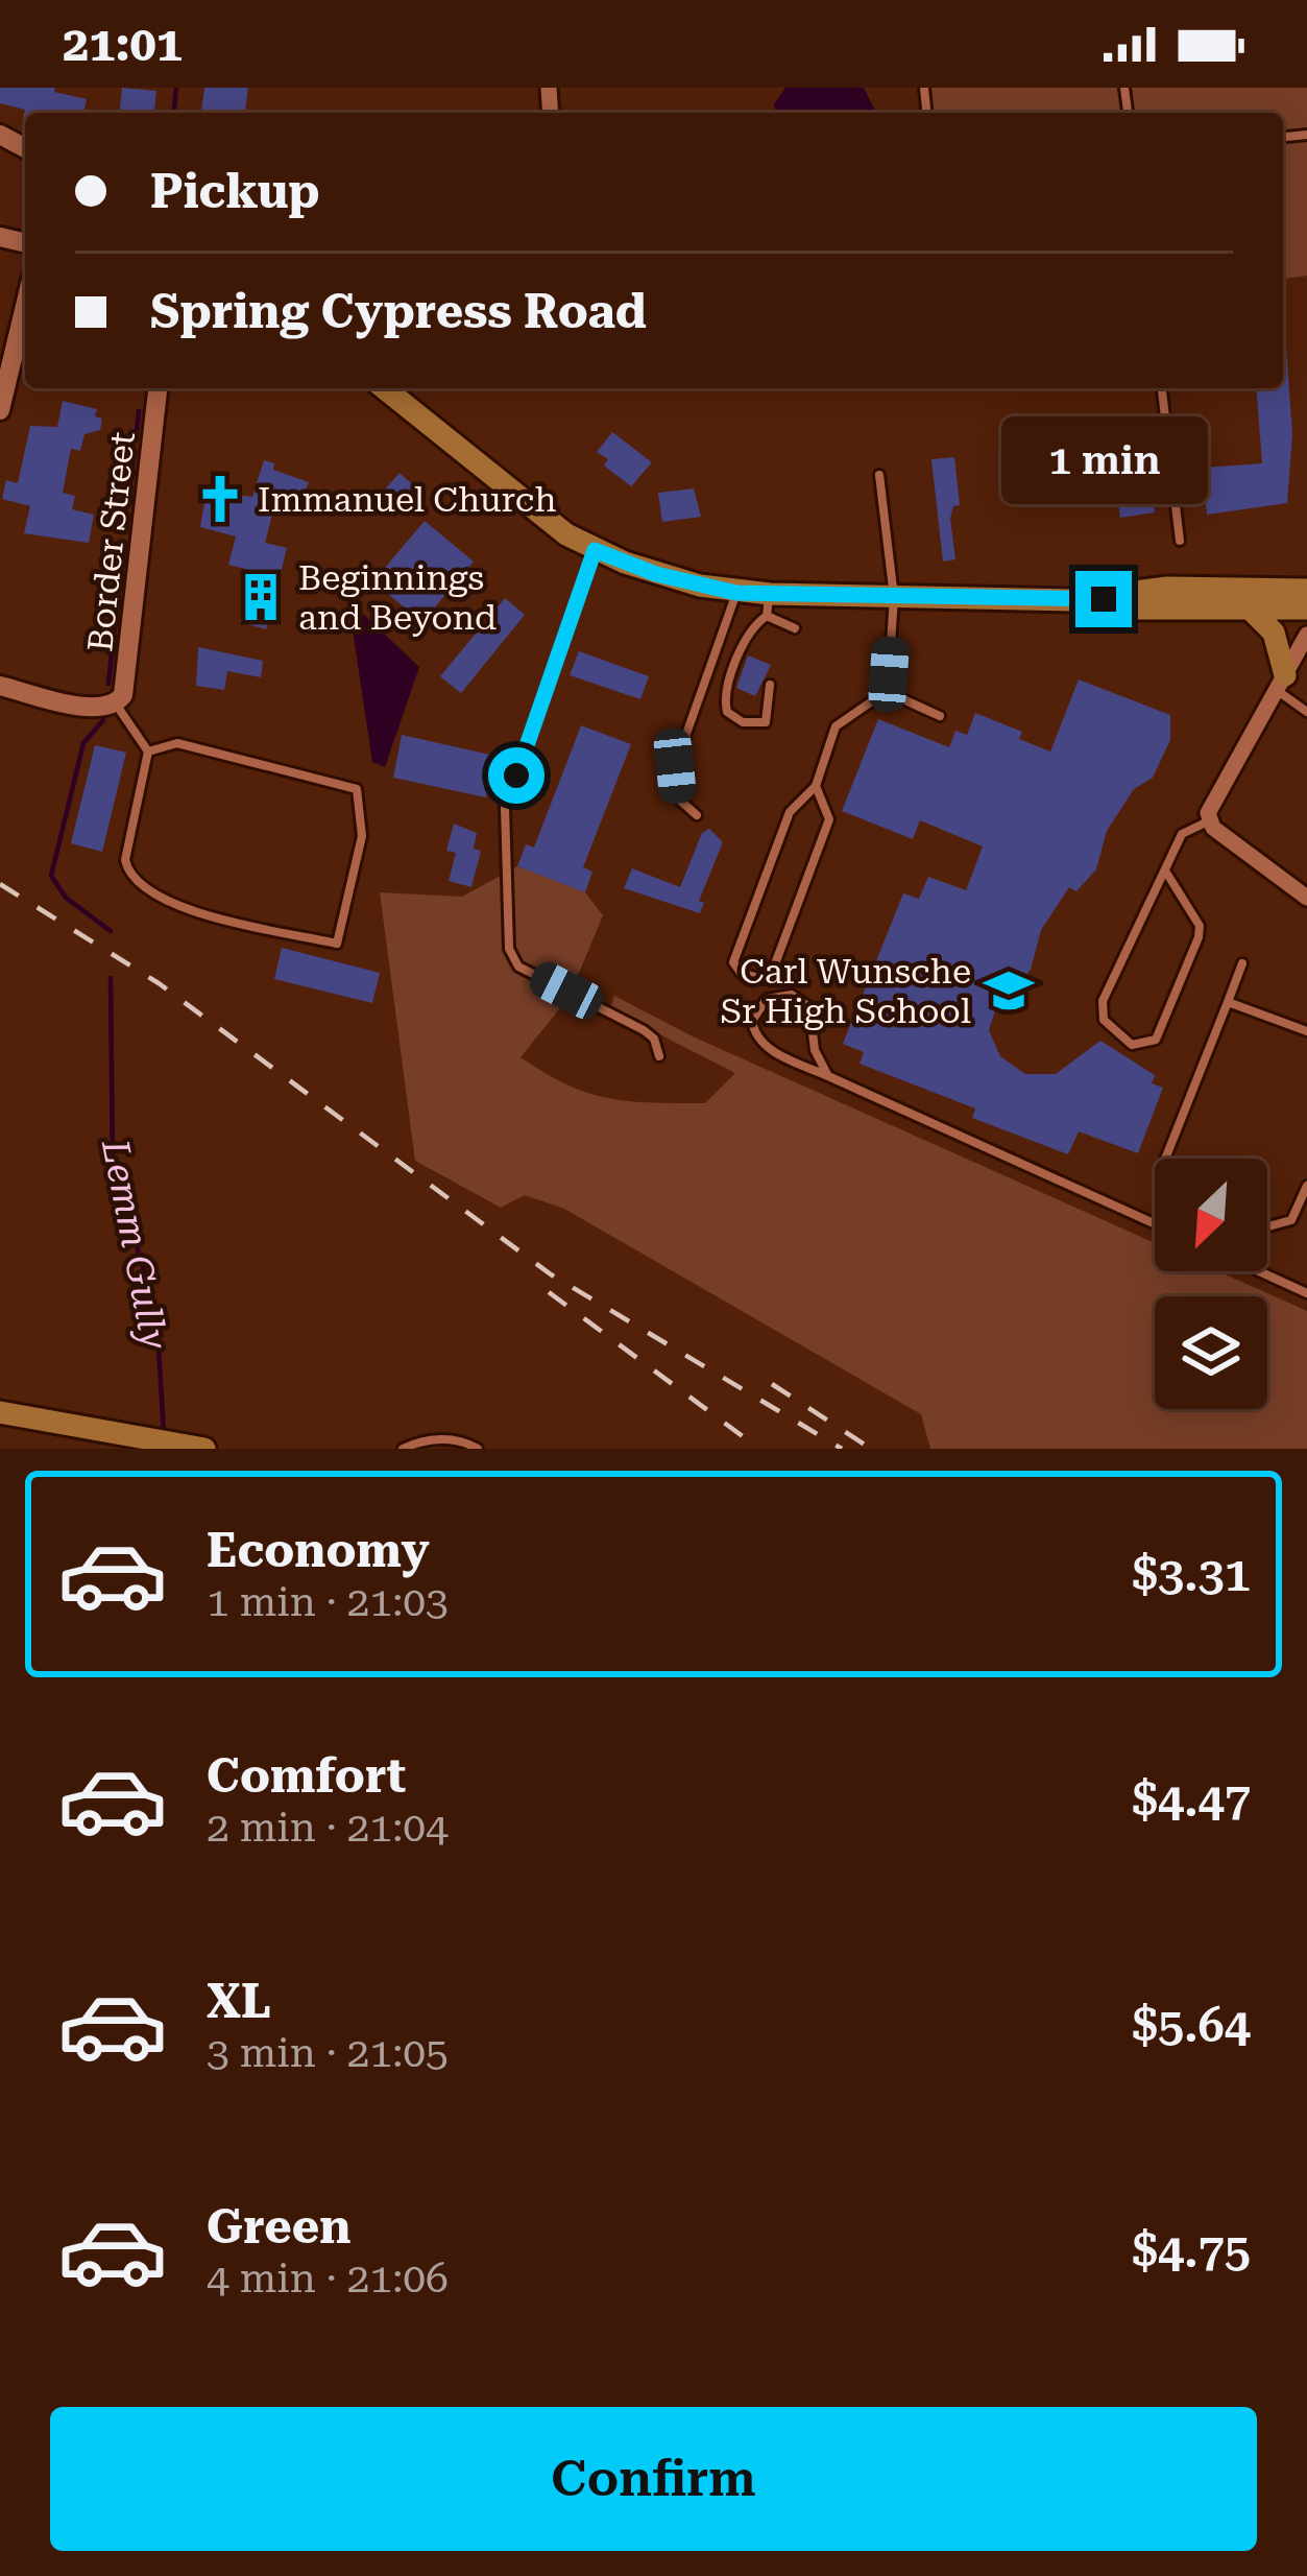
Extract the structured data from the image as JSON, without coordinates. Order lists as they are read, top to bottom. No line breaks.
{"streets":{"street":["Border Street"]},"water":["Lemm Gully"],"places":{"church":["Immanuel Church"],"building":["Beginnings and Beyond"],"school or university":["Carl Wunsche Sr High School"]},"north":"bottom left","page":{"status":"21:01","banner":["Pickup","Spring Cypress Road"],"bubble":"1 min","list":[{"name":"Economy","note":"1 min · 21:03","value":"$3.31"},{"name":"Comfort","note":"2 min · 21:04","value":"$4.47"},{"name":"XL","note":"3 min · 21:05","value":"$5.64"},{"name":"Green","note":"4 min · 21:06","value":"$4.75"}],"buttons":"Confirm"}}
